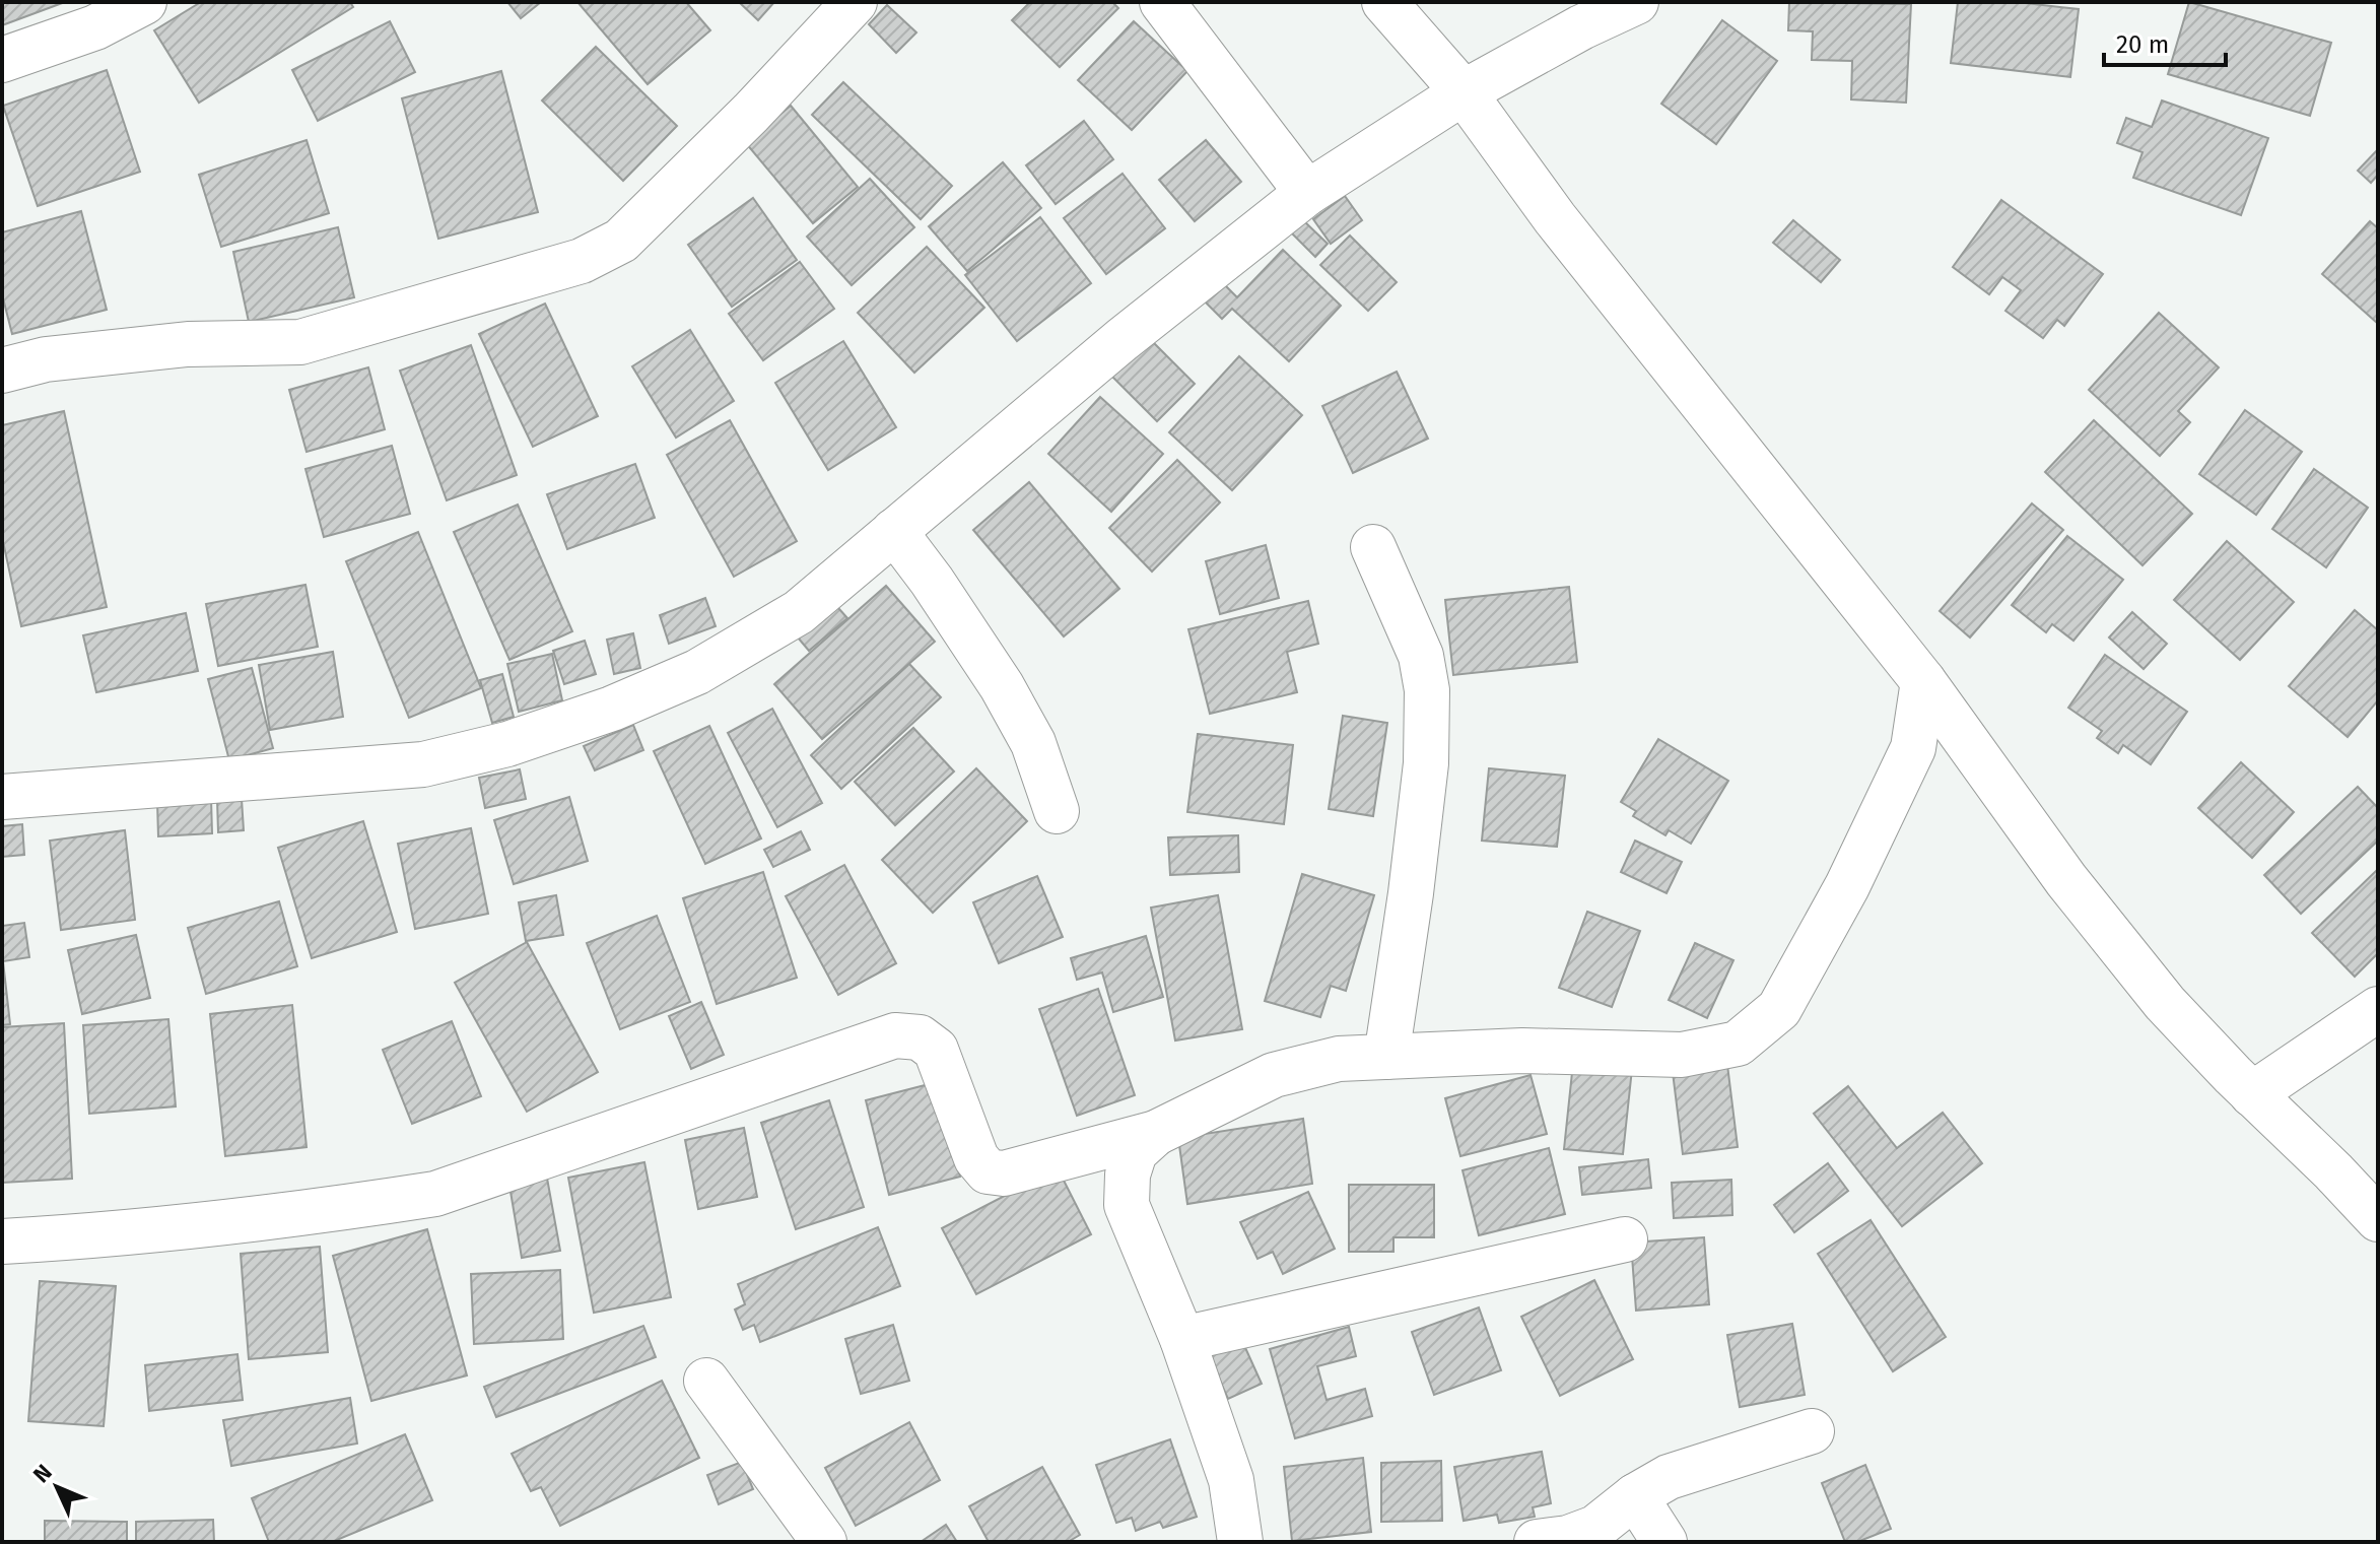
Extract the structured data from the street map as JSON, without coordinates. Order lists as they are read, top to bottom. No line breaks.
{"scale_bar":"20 m","north":"top left"}
